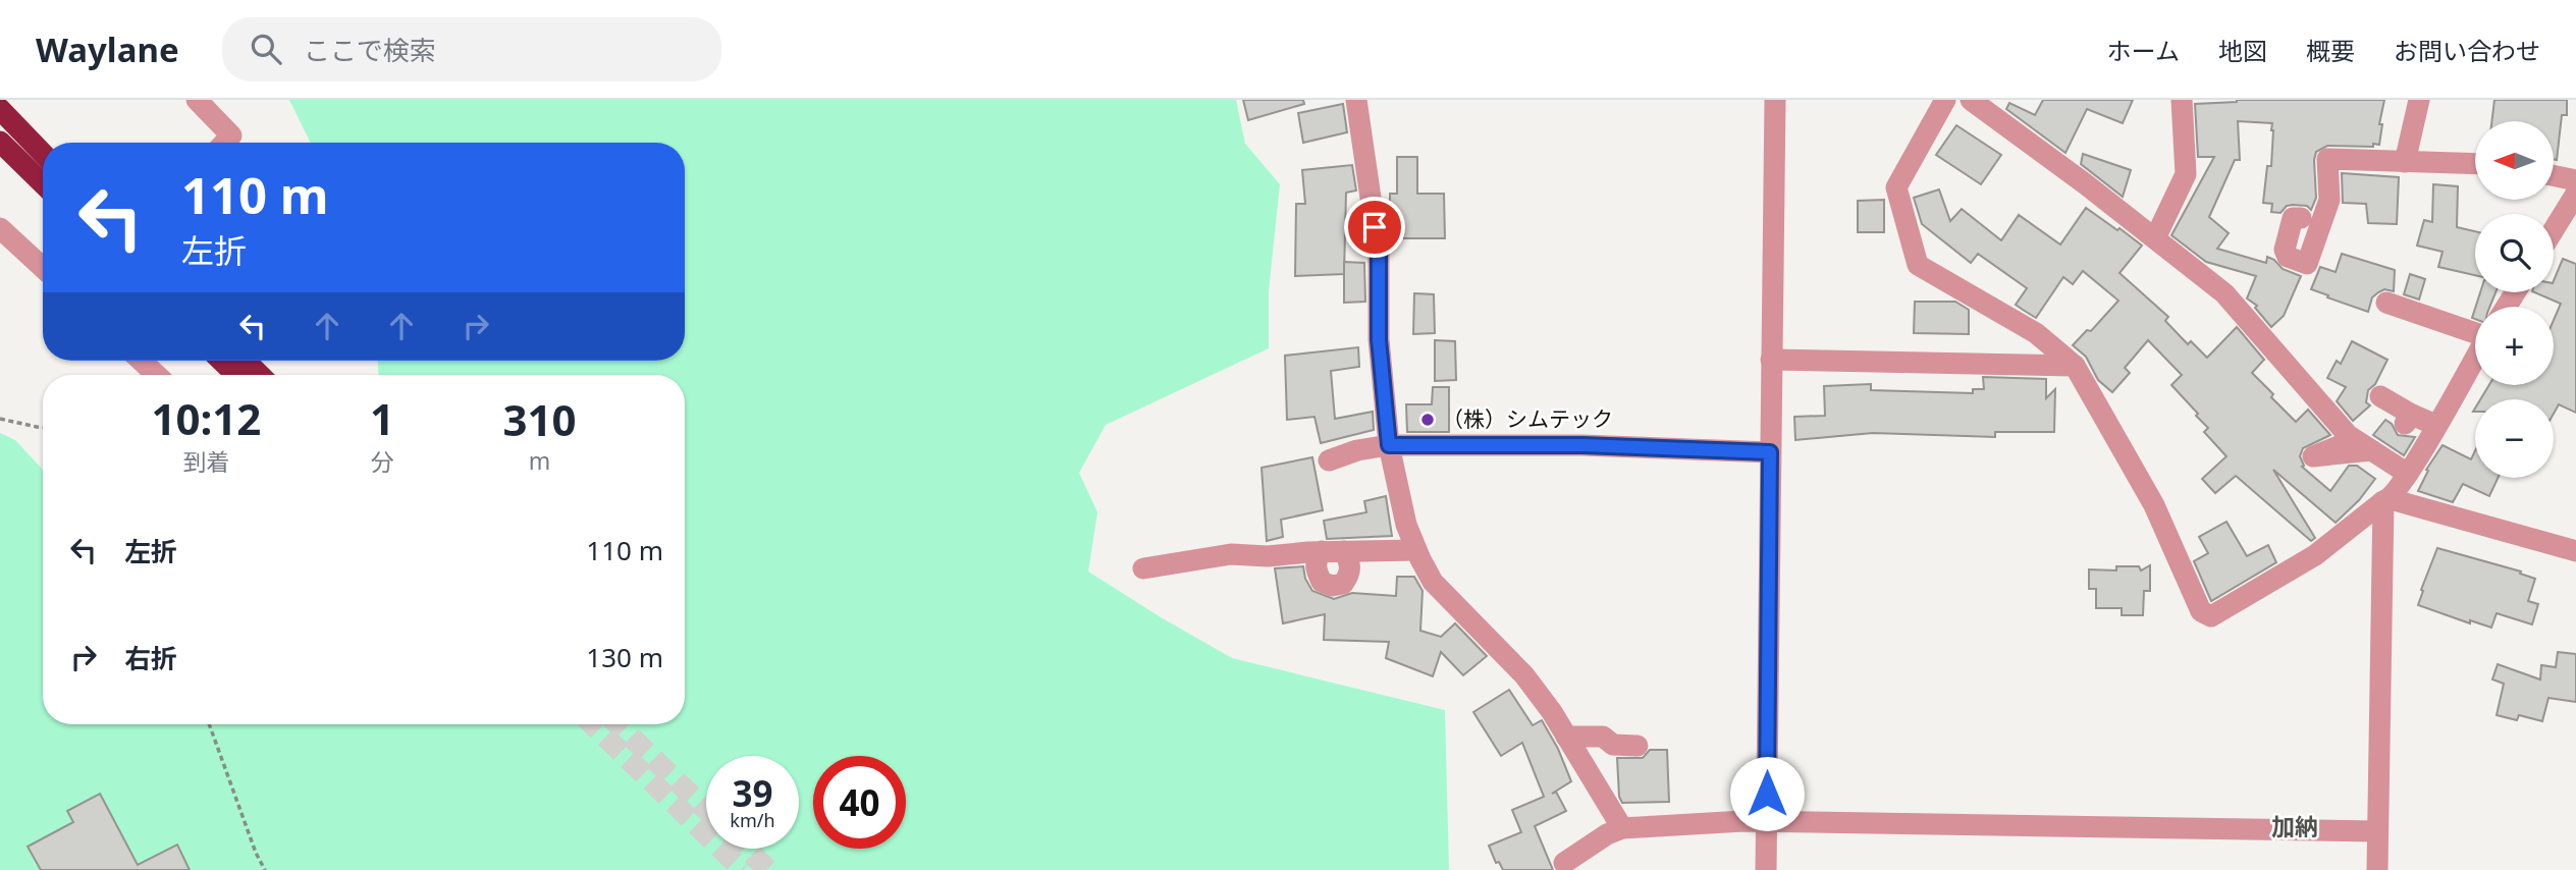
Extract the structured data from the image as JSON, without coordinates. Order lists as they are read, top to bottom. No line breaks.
{"districts":["加納"],"places":["（株）シムテック"],"north":"left","page":{"header":"Waylane","search":"ここで検索","nav":["ホーム","地図","概要","お問い合わせ"],"map_buttons":["+","−"],"turn":["110 m","左折"],"eta":["10:12","到着","1","分","310","m"],"list":[{"name":"左折","value":"110 m"},{"name":"右折","value":"130 m"}],"speed":"39 km/h","limit":"40"}}
